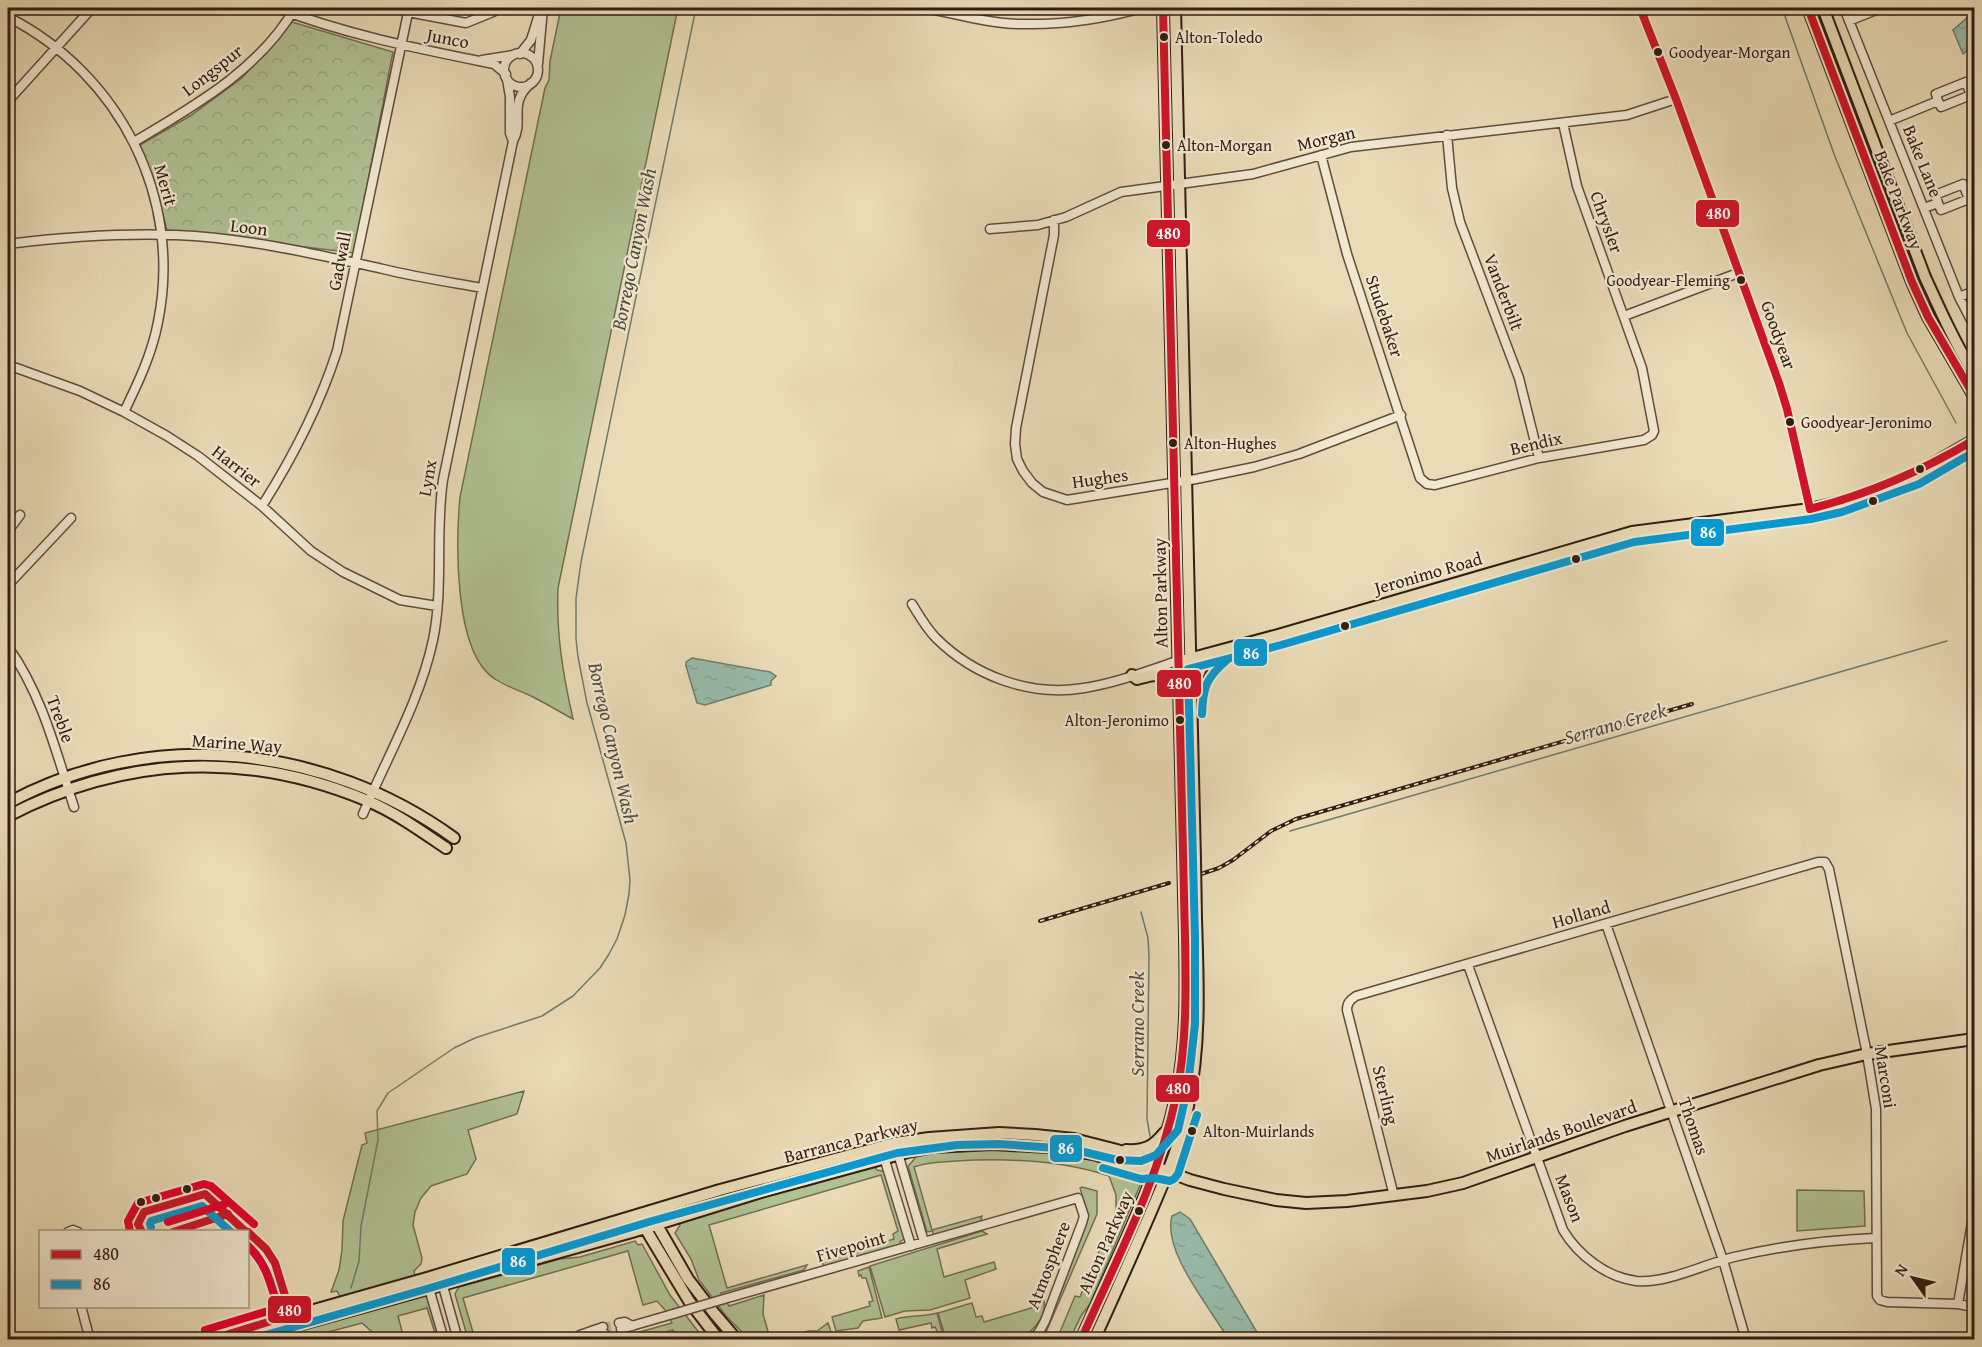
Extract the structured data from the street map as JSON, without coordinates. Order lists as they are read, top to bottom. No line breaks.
{"streets":{"main road":["Bake Parkway","Jeronimo Road","Alton Parkway","Marine Way","Muirlands Boulevard","Barranca Parkway"],"street":["Junco","Longspur","Morgan","Bake Lane","Merit","Chrysler","Loon","Gadwall","Vanderbilt","Studebaker","Goodyear","Bendix","Harrier","Lynx","Hughes","Treble","Holland","Marconi","Sterling","Thomas","Mason","Fivepoint","Atmosphere"]},"crossings":[["Junco","Longspur"],["Junco","Gadwall"],["Junco","Lynx"],["Longspur","Merit"],["Morgan","Chrysler"],["Morgan","Vanderbilt"],["Morgan","Studebaker"],["Morgan","Goodyear"],["Morgan","Hughes"],["Morgan","Alton Parkway"],["Merit","Loon"],["Merit","Harrier"],["Chrysler","Bendix"],["Loon","Gadwall"],["Loon","Lynx"],["Gadwall","Harrier"],["Vanderbilt","Bendix"],["Studebaker","Bendix"],["Studebaker","Hughes"],["Goodyear","Jeronimo Road"],["Harrier","Lynx"],["Lynx","Marine Way"],["Hughes","Alton Parkway"],["Jeronimo Road","Alton Parkway"],["Alton Parkway","Muirlands Boulevard"],["Alton Parkway","Barranca Parkway"],["Treble","Marine Way"],["Holland","Marconi"],["Holland","Sterling"],["Holland","Thomas"],["Holland","Mason"],["Marconi","Muirlands Boulevard"],["Marconi","Mason"],["Sterling","Muirlands Boulevard"],["Thomas","Muirlands Boulevard"],["Thomas","Mason"],["Muirlands Boulevard","Barranca Parkway"],["Muirlands Boulevard","Mason"],["Fivepoint","Atmosphere"]],"water":["Borrego Canyon Wash","Serrano Creek"],"places":["Alton-Toledo","Goodyear-Morgan","Alton-Morgan","Goodyear-Fleming","Goodyear-Jeronimo","Alton-Hughes","Alton-Jeronimo","Alton-Muirlands"],"lines":["transit line 480","transit line 86"],"legend":["480","86"],"north":"top left"}
